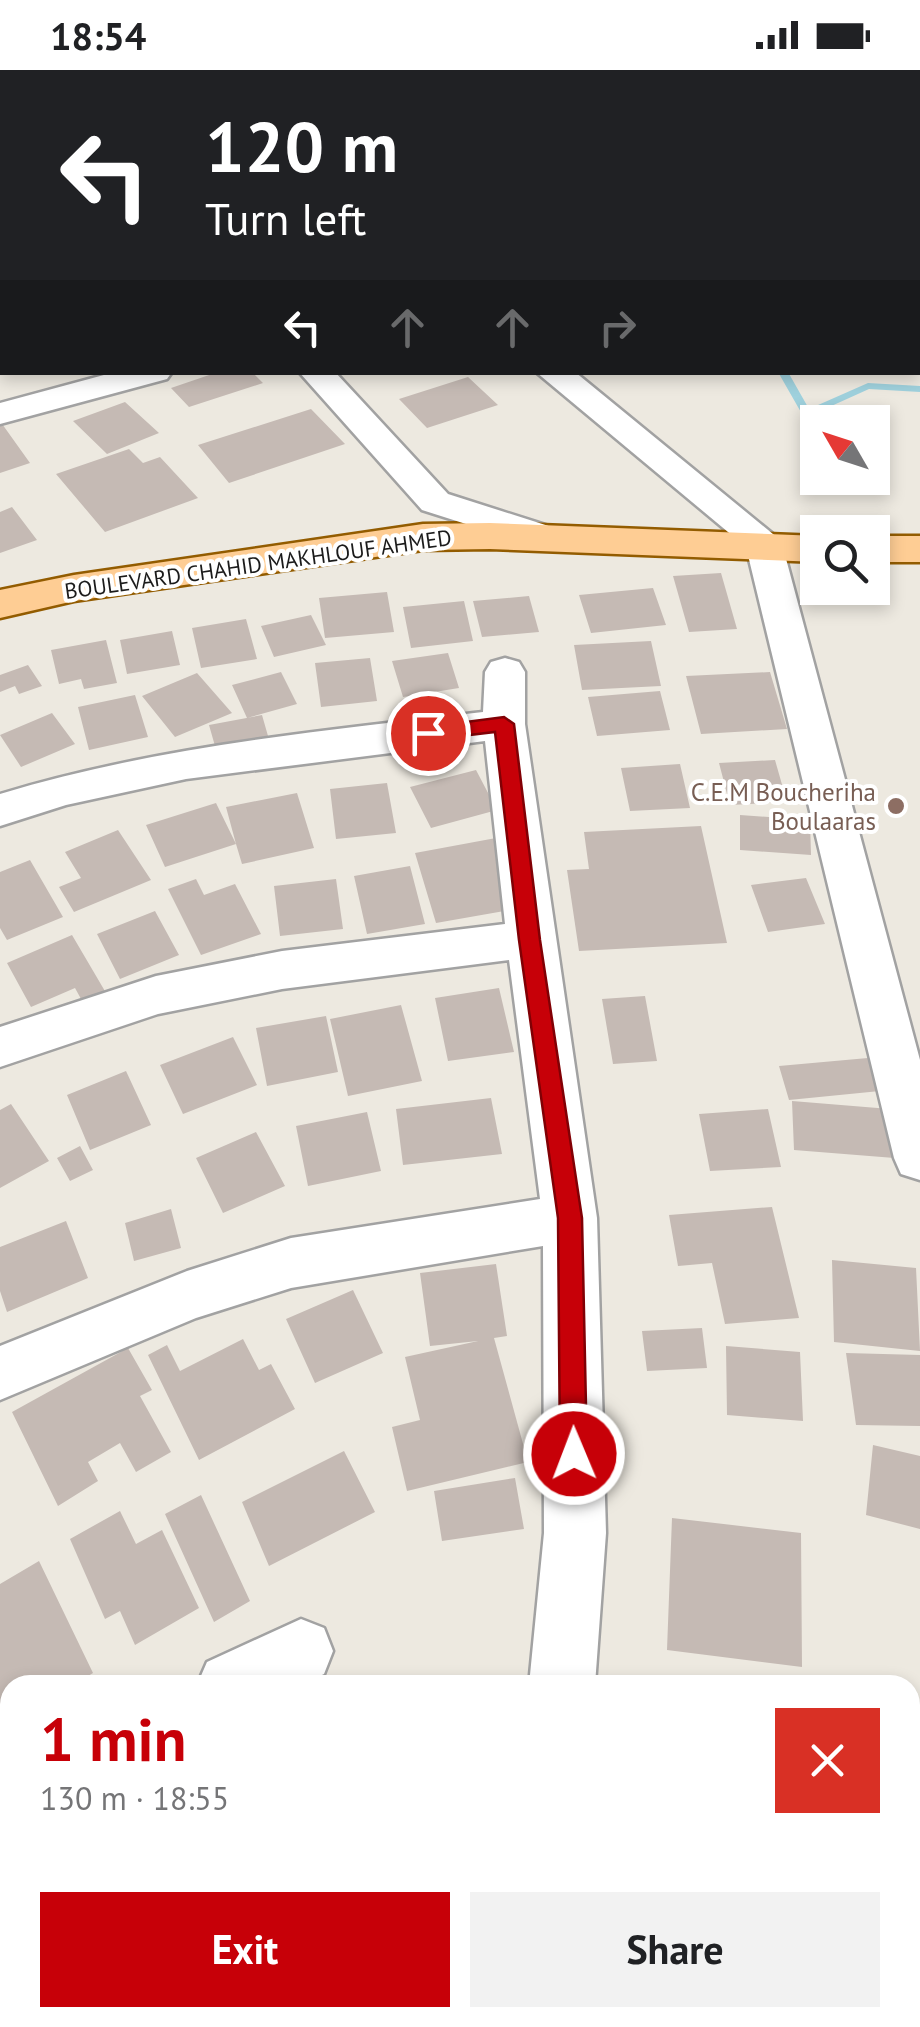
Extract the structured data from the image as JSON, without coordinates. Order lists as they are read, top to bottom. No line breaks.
{"streets":{"main road":["BOULEVARD CHAHID MAKHLOUF AHMED"]},"places":["C.E.M Boucheriha Boulaaras"],"north":"top left","page":{"status":"18:54","turn":["120 m","Turn left"],"heading":["1 min","130 m · 18:55"],"buttons":["Exit","Share"]}}
